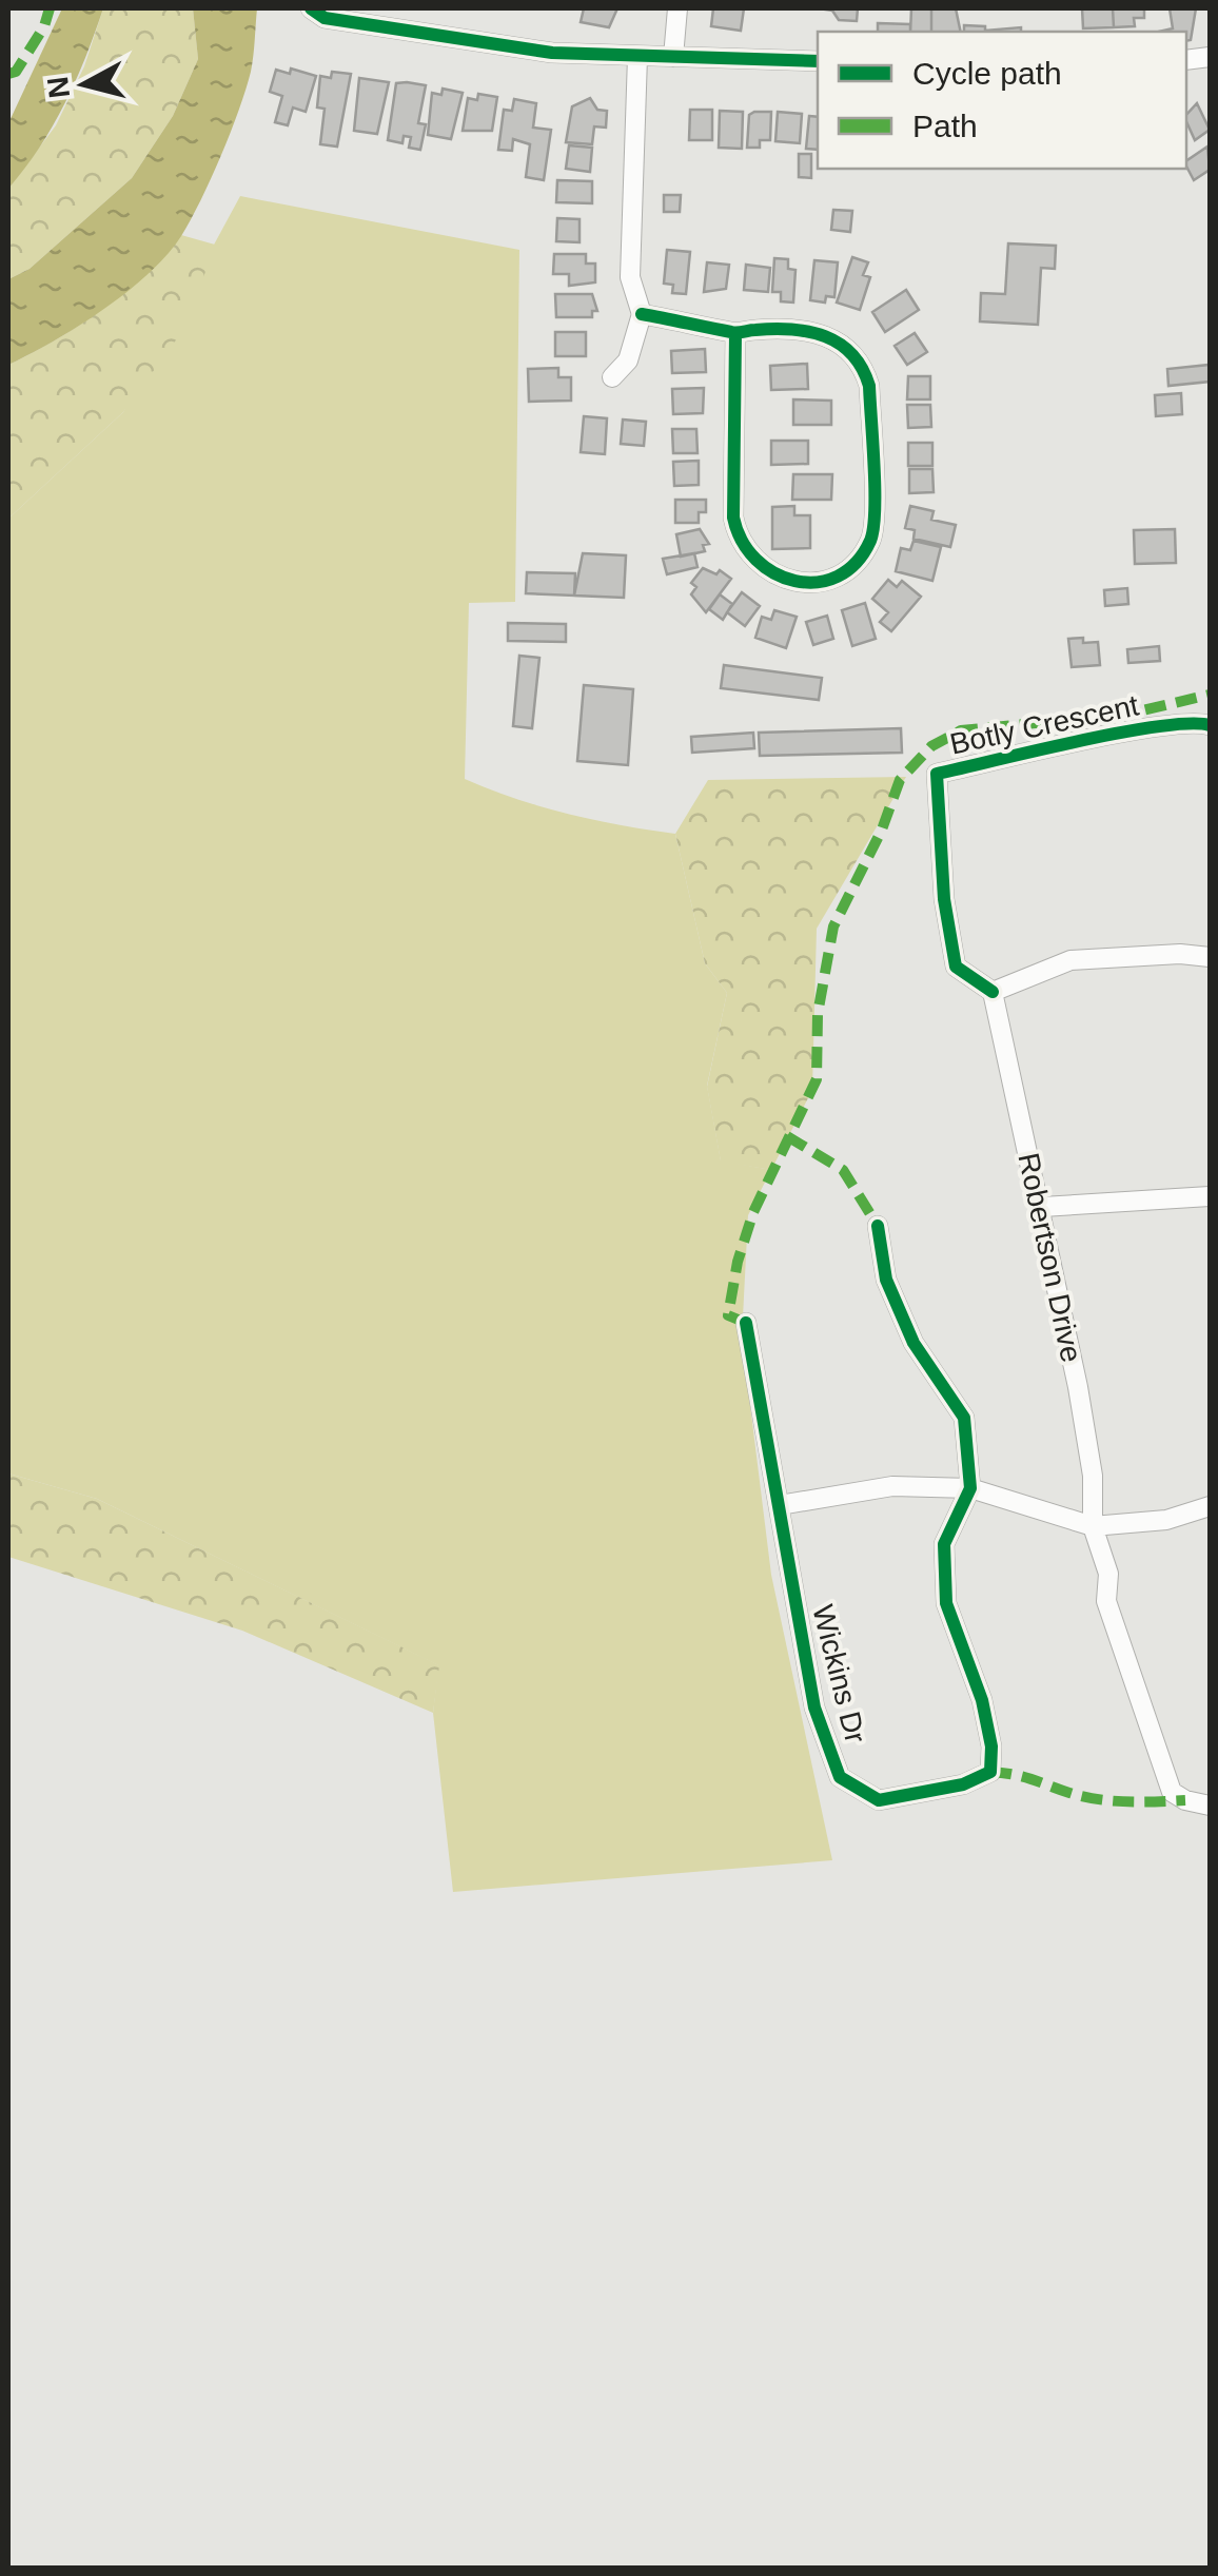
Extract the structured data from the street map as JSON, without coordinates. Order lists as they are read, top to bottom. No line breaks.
{"streets":{"street":["Botly Crescent","Robertson Drive","Wickins Dr"]},"crossings":[["Botly Crescent","Robertson Drive"]],"legend":["Cycle path","Path"],"north":"left"}
